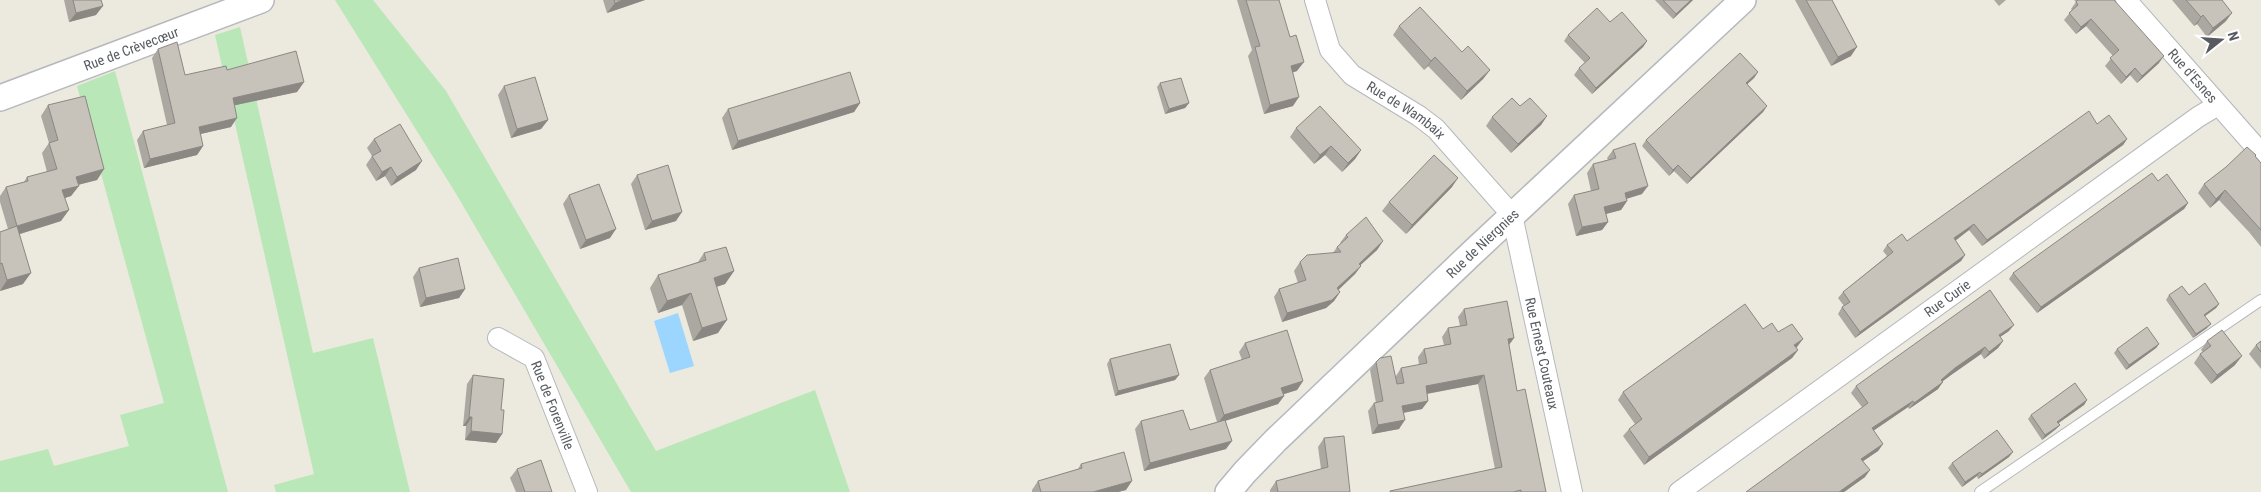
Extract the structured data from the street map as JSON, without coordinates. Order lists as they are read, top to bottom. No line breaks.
{"streets":{"street":["Rue de Crèvecœur","Rue d'Esnes","Rue de Wambaix","Rue de Niergnies","Rue Curie","Rue Ernest Couteaux","Rue de Forenville"]},"crossings":[["Rue d'Esnes","Rue Curie"],["Rue de Wambaix","Rue de Niergnies"],["Rue de Wambaix","Rue Ernest Couteaux"],["Rue de Niergnies","Rue Ernest Couteaux"]],"north":"right"}
